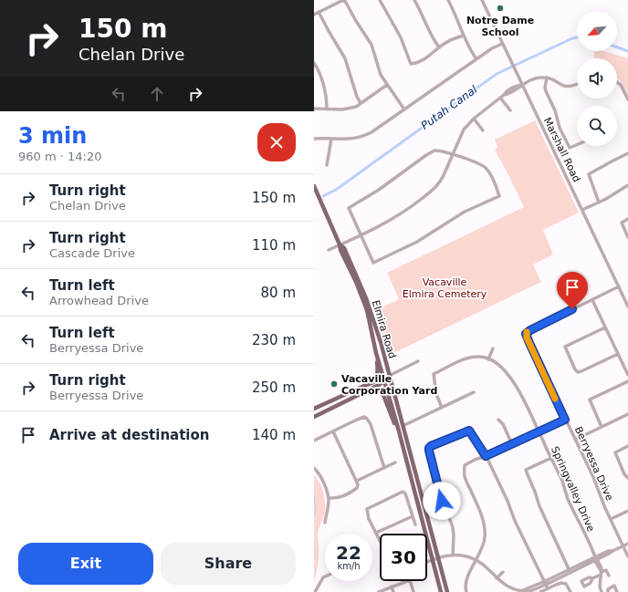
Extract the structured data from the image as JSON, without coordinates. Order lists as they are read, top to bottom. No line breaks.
{"streets":{"main road":["Elmira Road"],"street":["Marshall Road","Berryessa Drive","Springvalley Drive"]},"crossings":[["Marshall Road","Berryessa Drive"]],"water":["Putah Canal"],"parks":["Vacaville Elmira Cemetery"],"places":["Notre Dame School","Vacaville Corporation Yard"],"north":"bottom left","page":{"turn":["150 m","Chelan Drive"],"heading":["3 min","960 m · 14:20"],"list":[{"name":"Turn right","note":"Chelan Drive","value":"150 m"},{"name":"Turn right","note":"Cascade Drive","value":"110 m"},{"name":"Turn left","note":"Arrowhead Drive","value":"80 m"},{"name":"Turn left","note":"Berryessa Drive","value":"230 m"},{"name":"Turn right","note":"Berryessa Drive","value":"250 m"},{"name":"Arrive at destination","value":"140 m"}],"speed":"22 km/h","limit":"30","buttons":["Exit","Share"]}}
